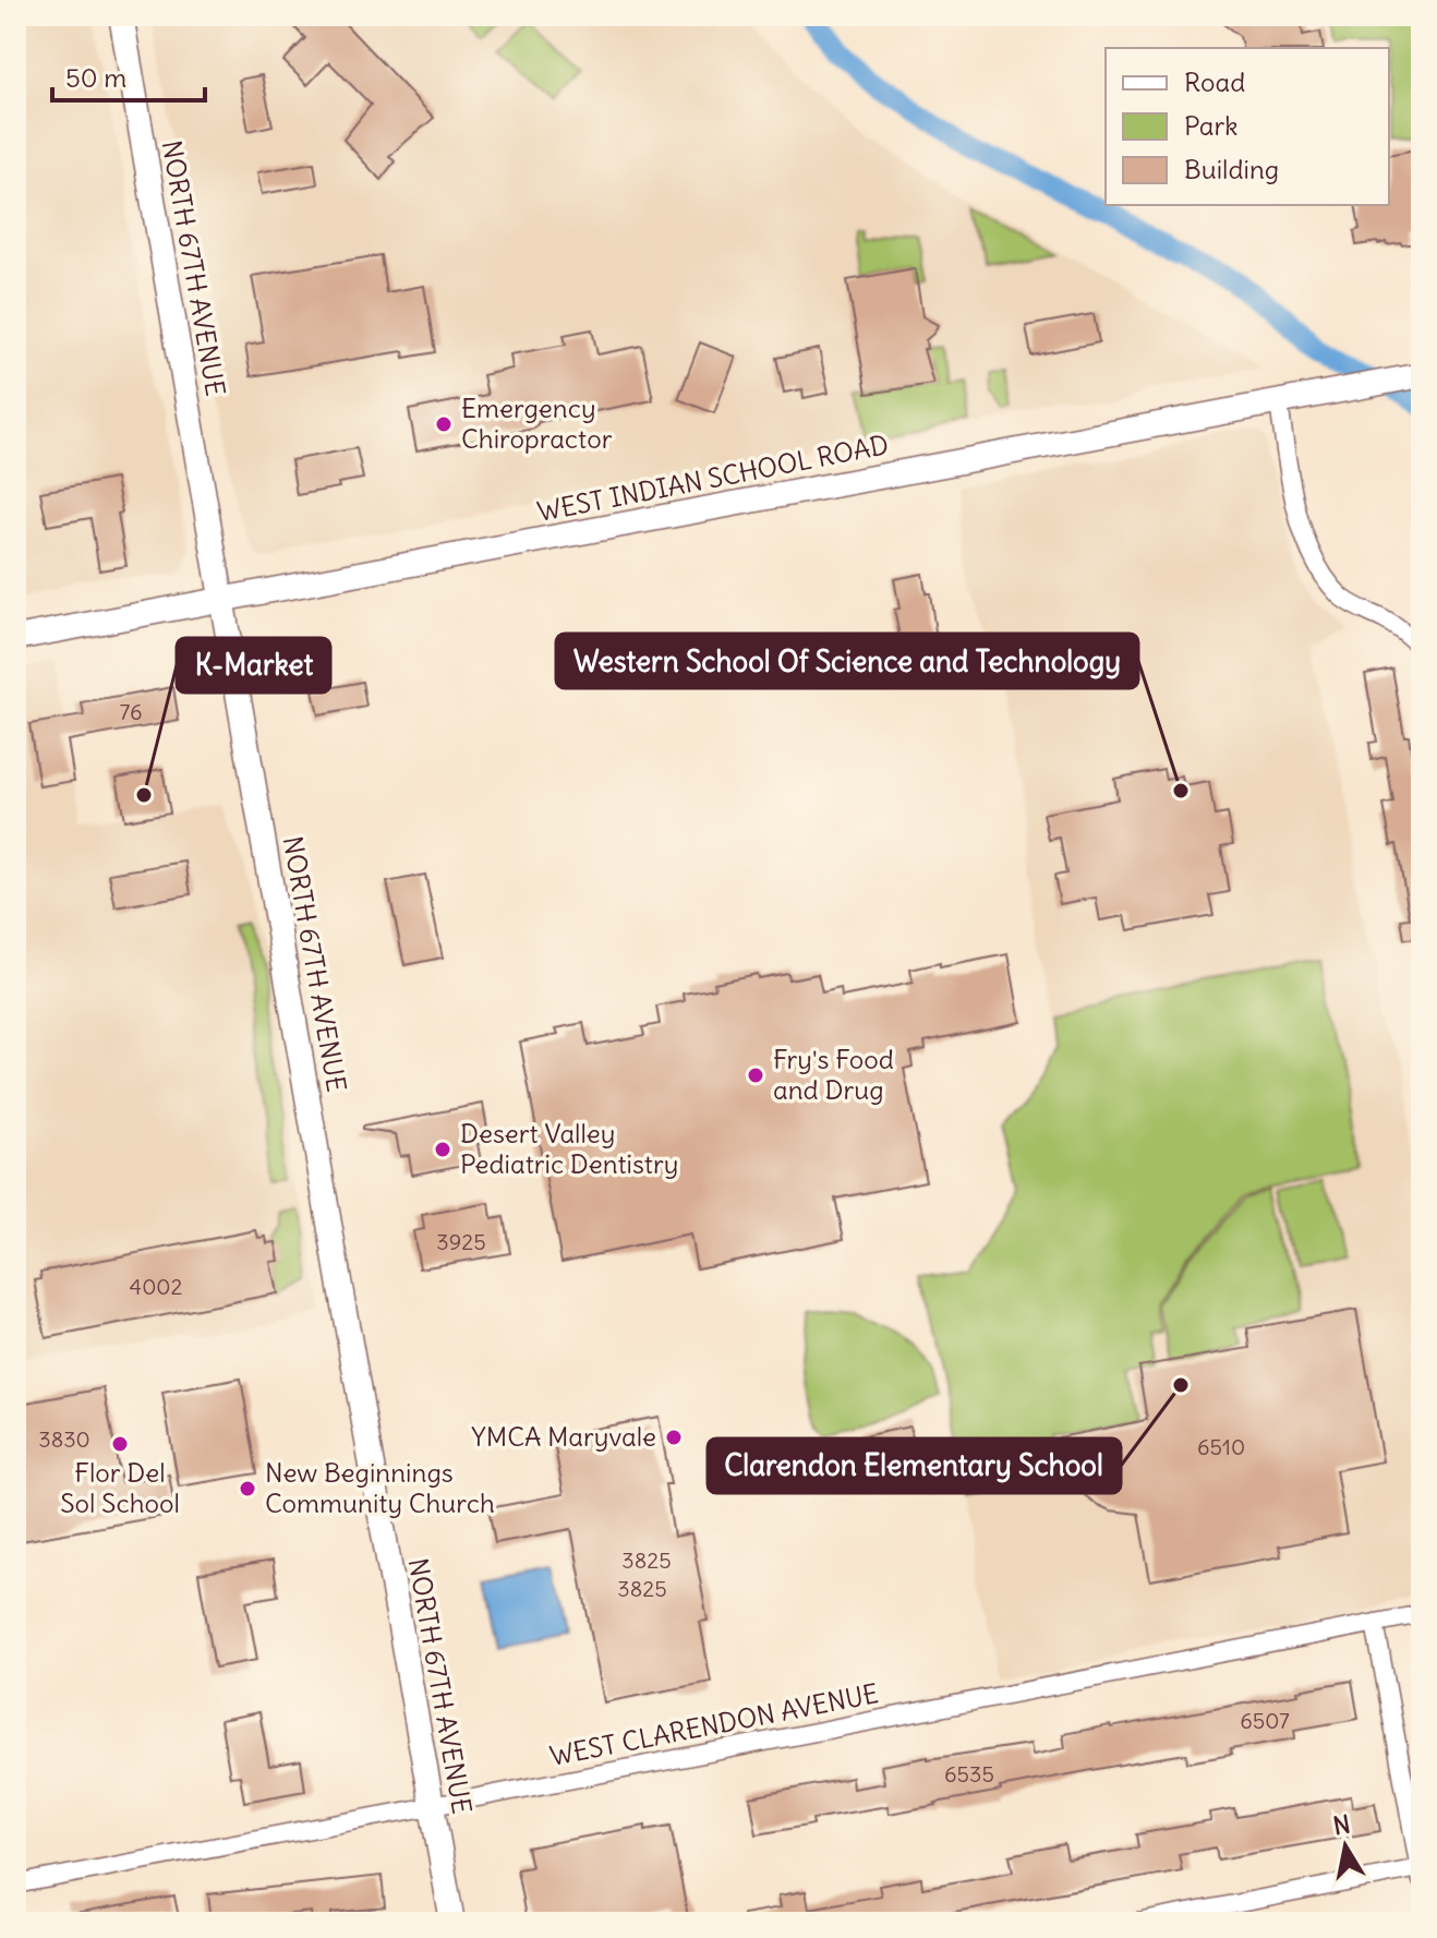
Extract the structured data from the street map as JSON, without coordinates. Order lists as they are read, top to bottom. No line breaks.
{"streets":{"main road":["NORTH 67TH AVENUE","WEST INDIAN SCHOOL ROAD"],"street":["WEST CLARENDON AVENUE"]},"crossings":[["NORTH 67TH AVENUE","WEST INDIAN SCHOOL ROAD"],["NORTH 67TH AVENUE","WEST CLARENDON AVENUE"]],"places":["Emergency Chiropractor","Western School Of Science and Technology","K-Market","Fry's Food and Drug","Desert Valley Pediatric Dentistry","Clarendon Elementary School","YMCA Maryvale","Flor Del Sol School","New Beginnings Community Church"],"house_numbers":["76","3925","4002","3830","6510","3825","3825","6507","6535"],"legend":["Road","Park","Building"],"scale_bar":"50 m","north":"top"}
